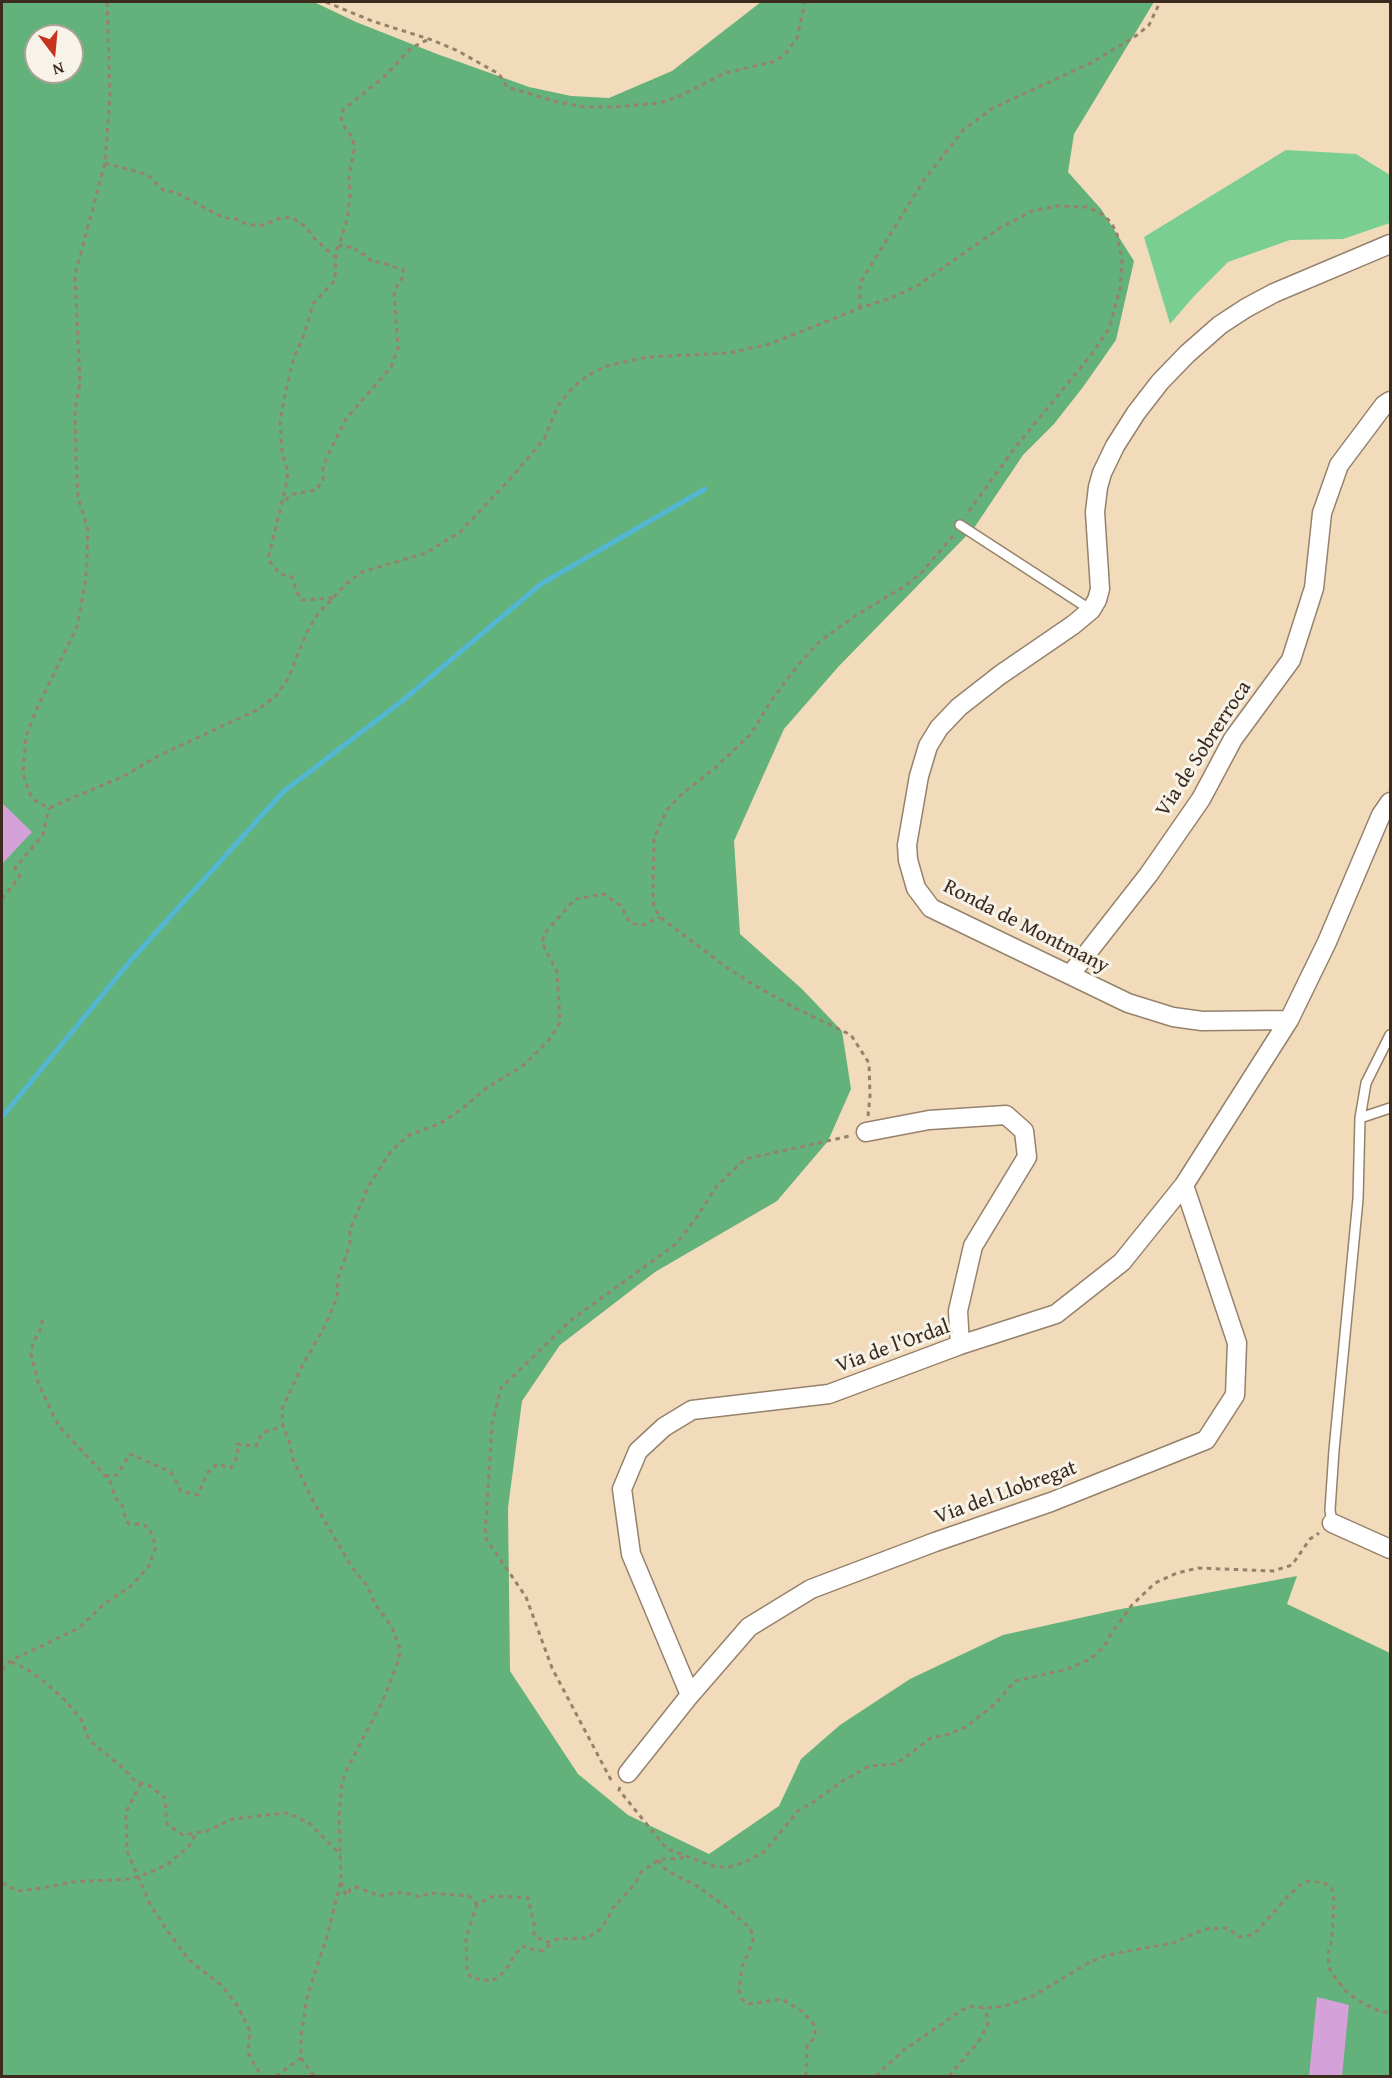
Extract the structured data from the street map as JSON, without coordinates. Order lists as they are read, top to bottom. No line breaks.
{"streets":{"street":["Via de Sobrerroca","Ronda de Montmany","Via de l'Ordal","Via del Llobregat"]},"crossings":[["Via de Sobrerroca","Ronda de Montmany"],["Ronda de Montmany","Via de l'Ordal"],["Via de l'Ordal","Via del Llobregat"]],"north":"bottom"}
